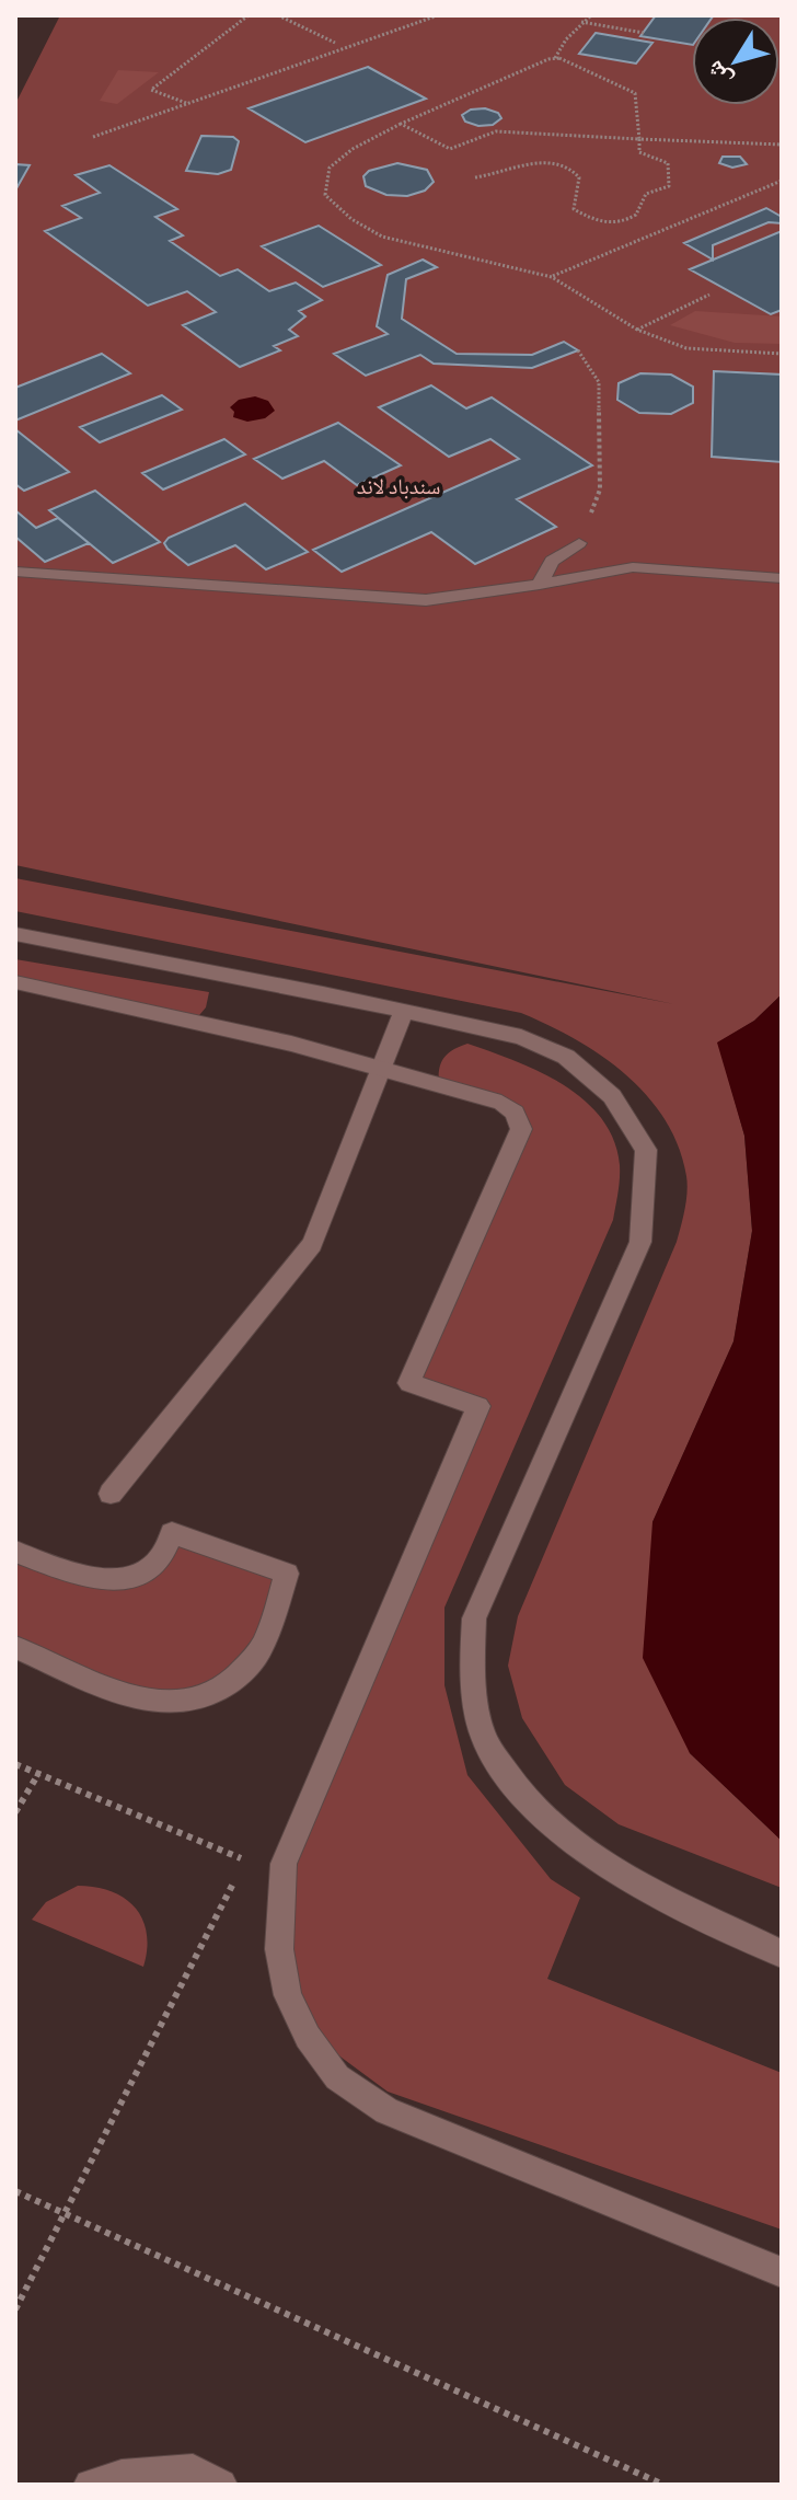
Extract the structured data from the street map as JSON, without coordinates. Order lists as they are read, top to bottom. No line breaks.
{"parks":["سندباد لاند"],"north":"bottom left"}
